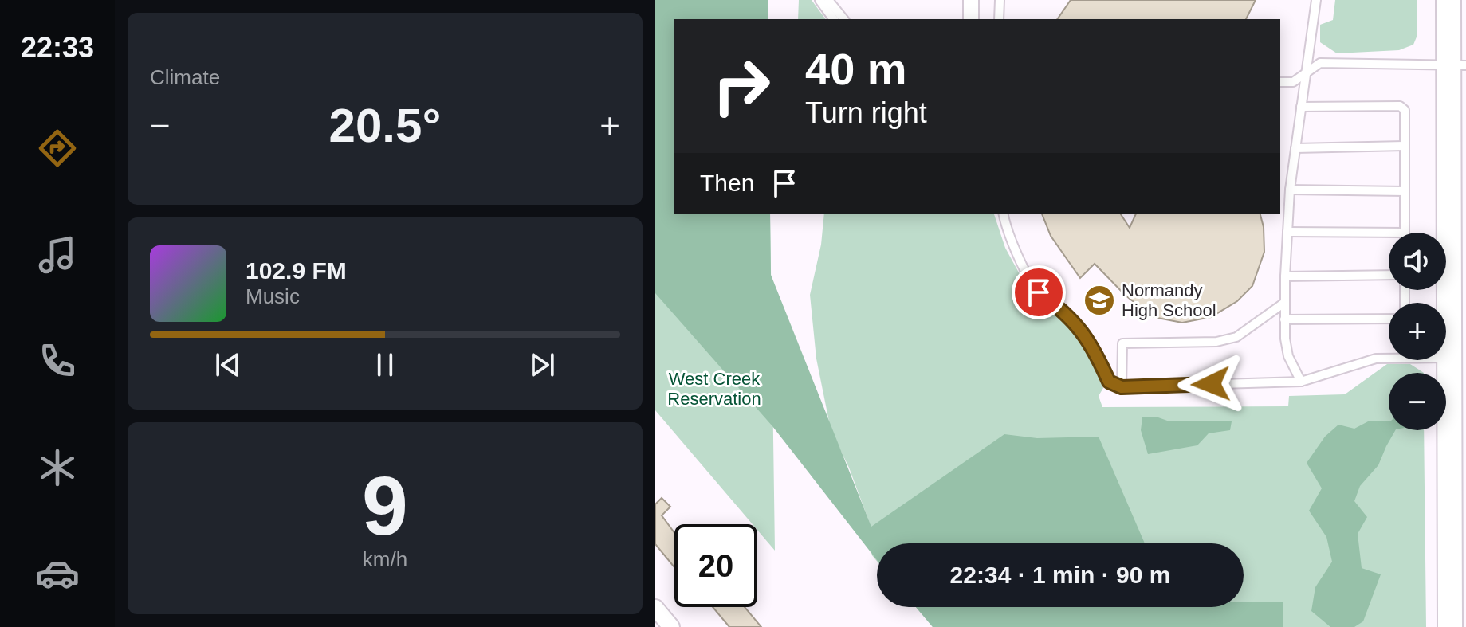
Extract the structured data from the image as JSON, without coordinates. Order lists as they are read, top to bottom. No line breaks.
{"parks":["West Creek Reservation"],"places":{"school or university":["Normandy High School"]},"page":{"tabs":"22:33","tile":["Climate",["9","km/h"]],"turn":["40 m","Turn right"],"heat":["−","20.5°","+"],"then":"Then","map_buttons":["+","−"],"song":["102.9 FM","Music"],"limit":"20","trip":"22:34 · 1 min · 90 m"}}
